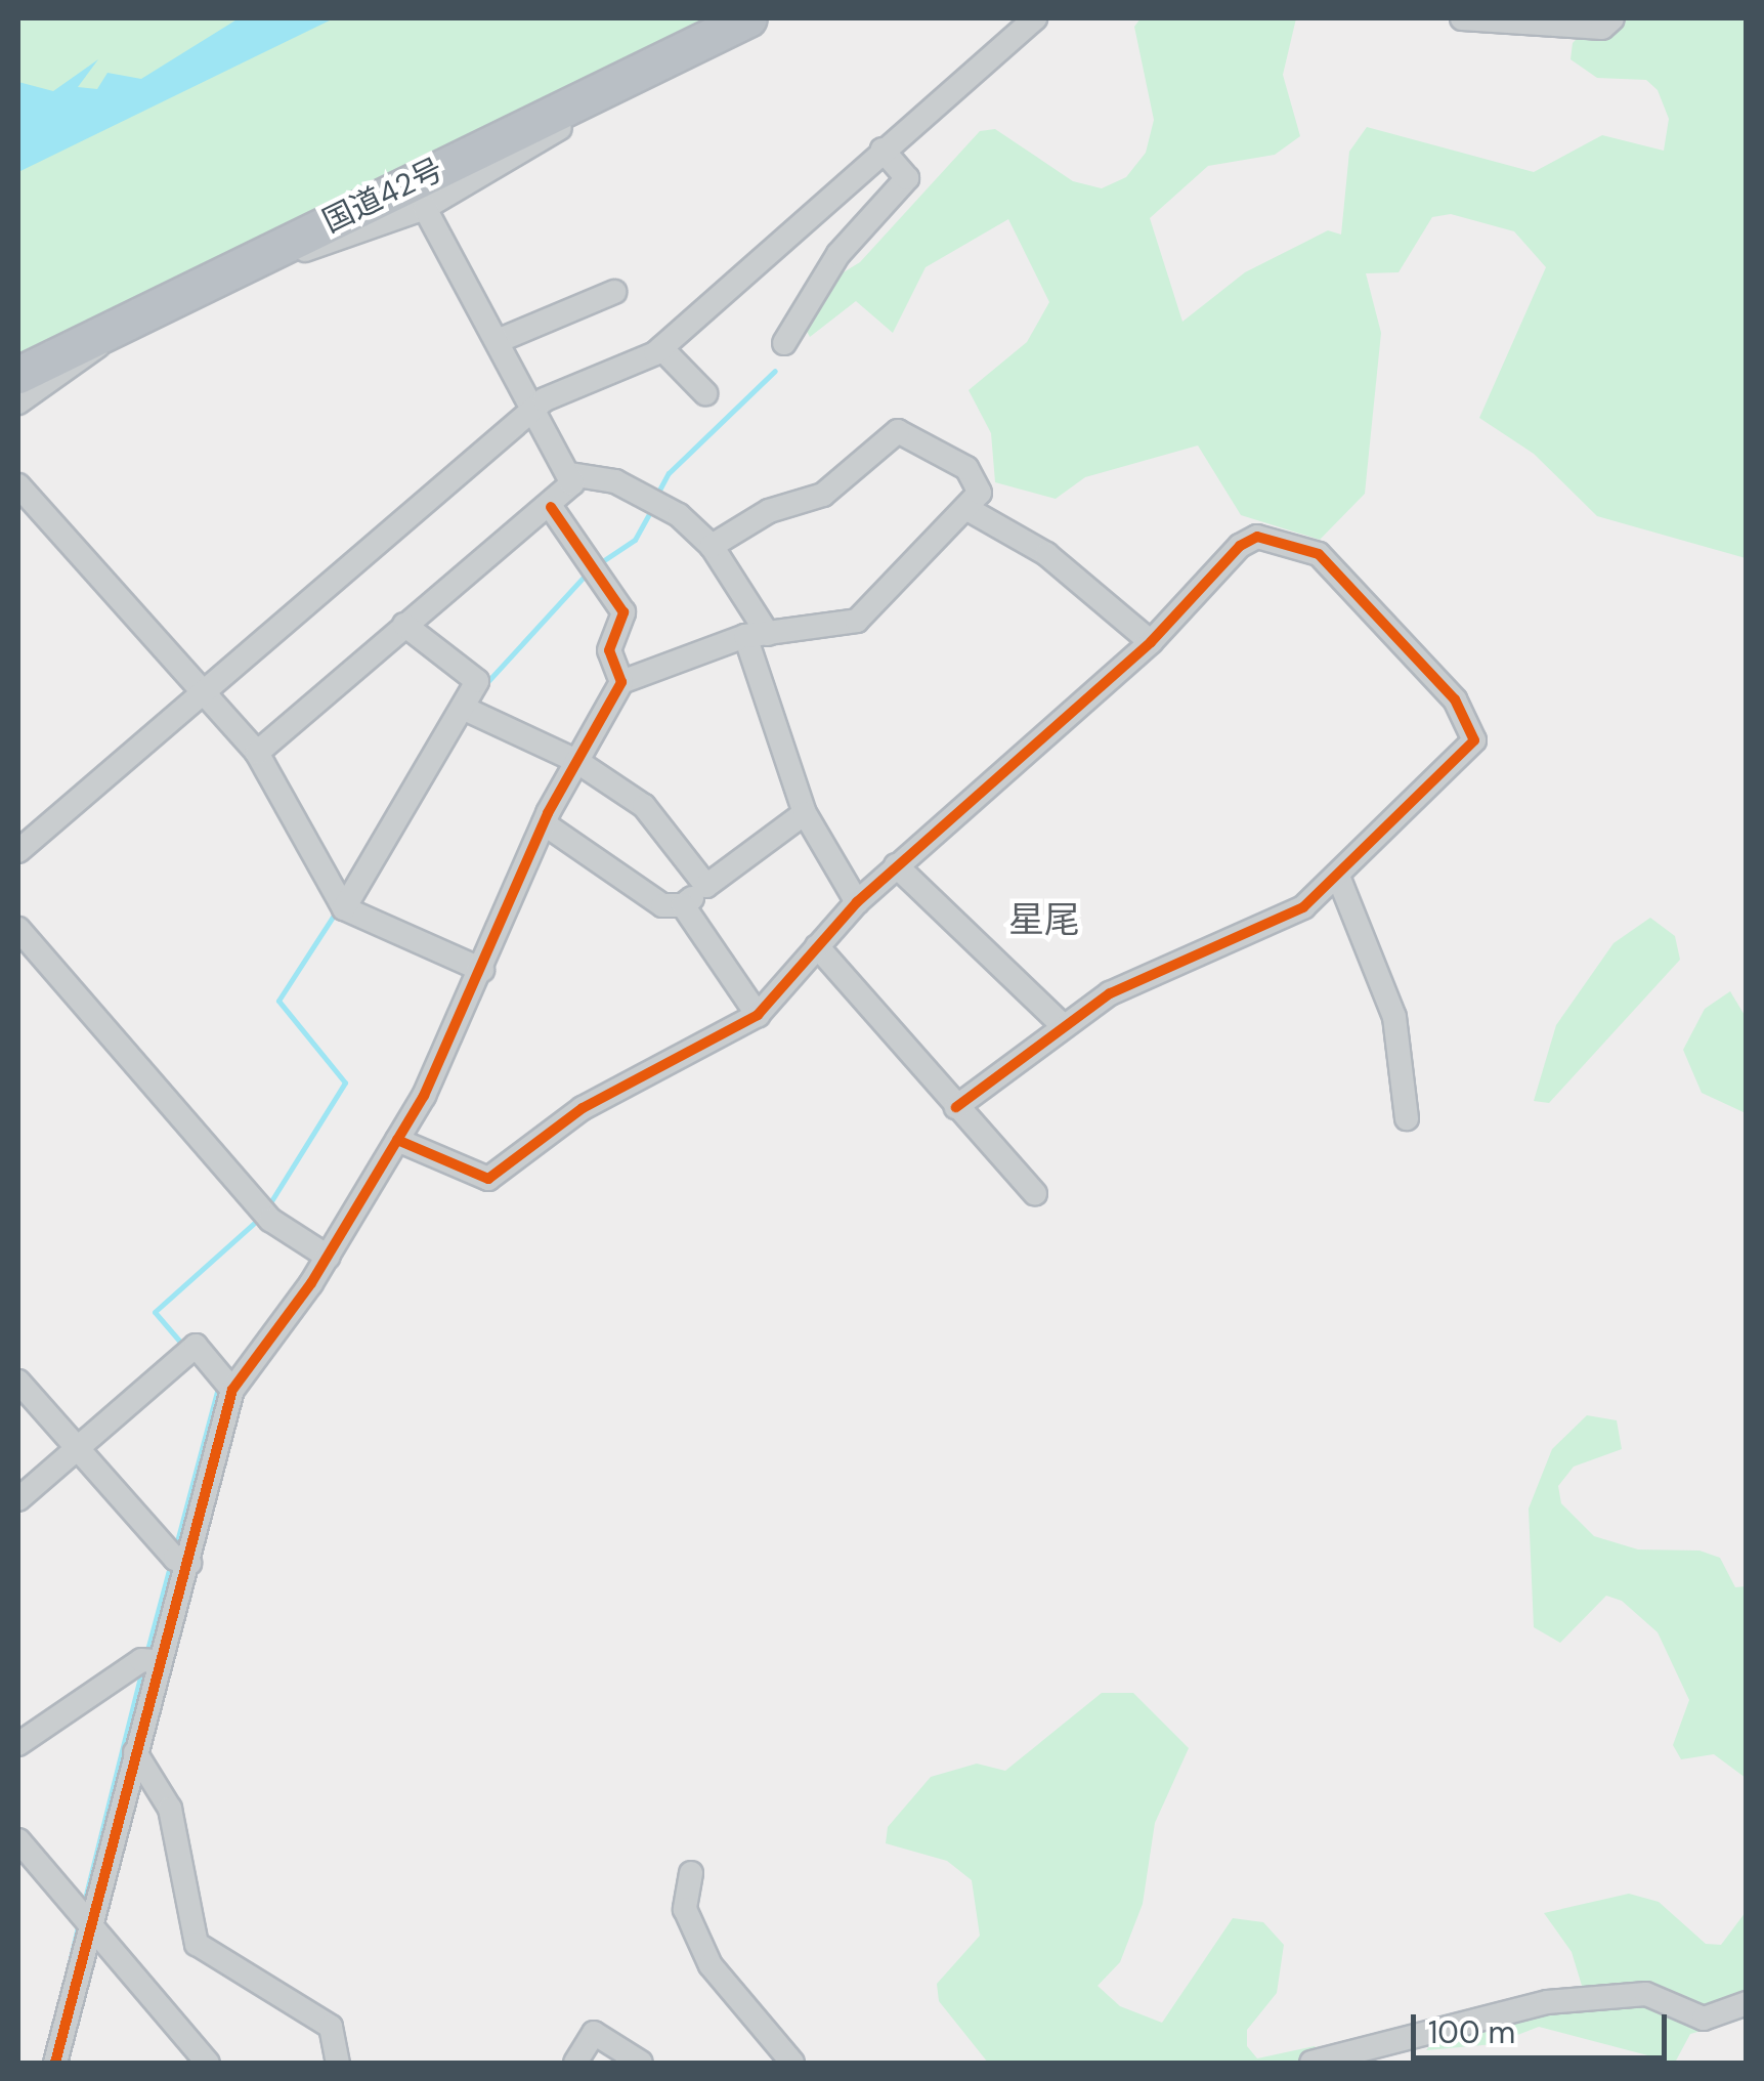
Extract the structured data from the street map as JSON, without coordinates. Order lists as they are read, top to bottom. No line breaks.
{"streets":{"highway":["国道42号"]},"districts":["星尾"],"scale_bar":"100 m"}
